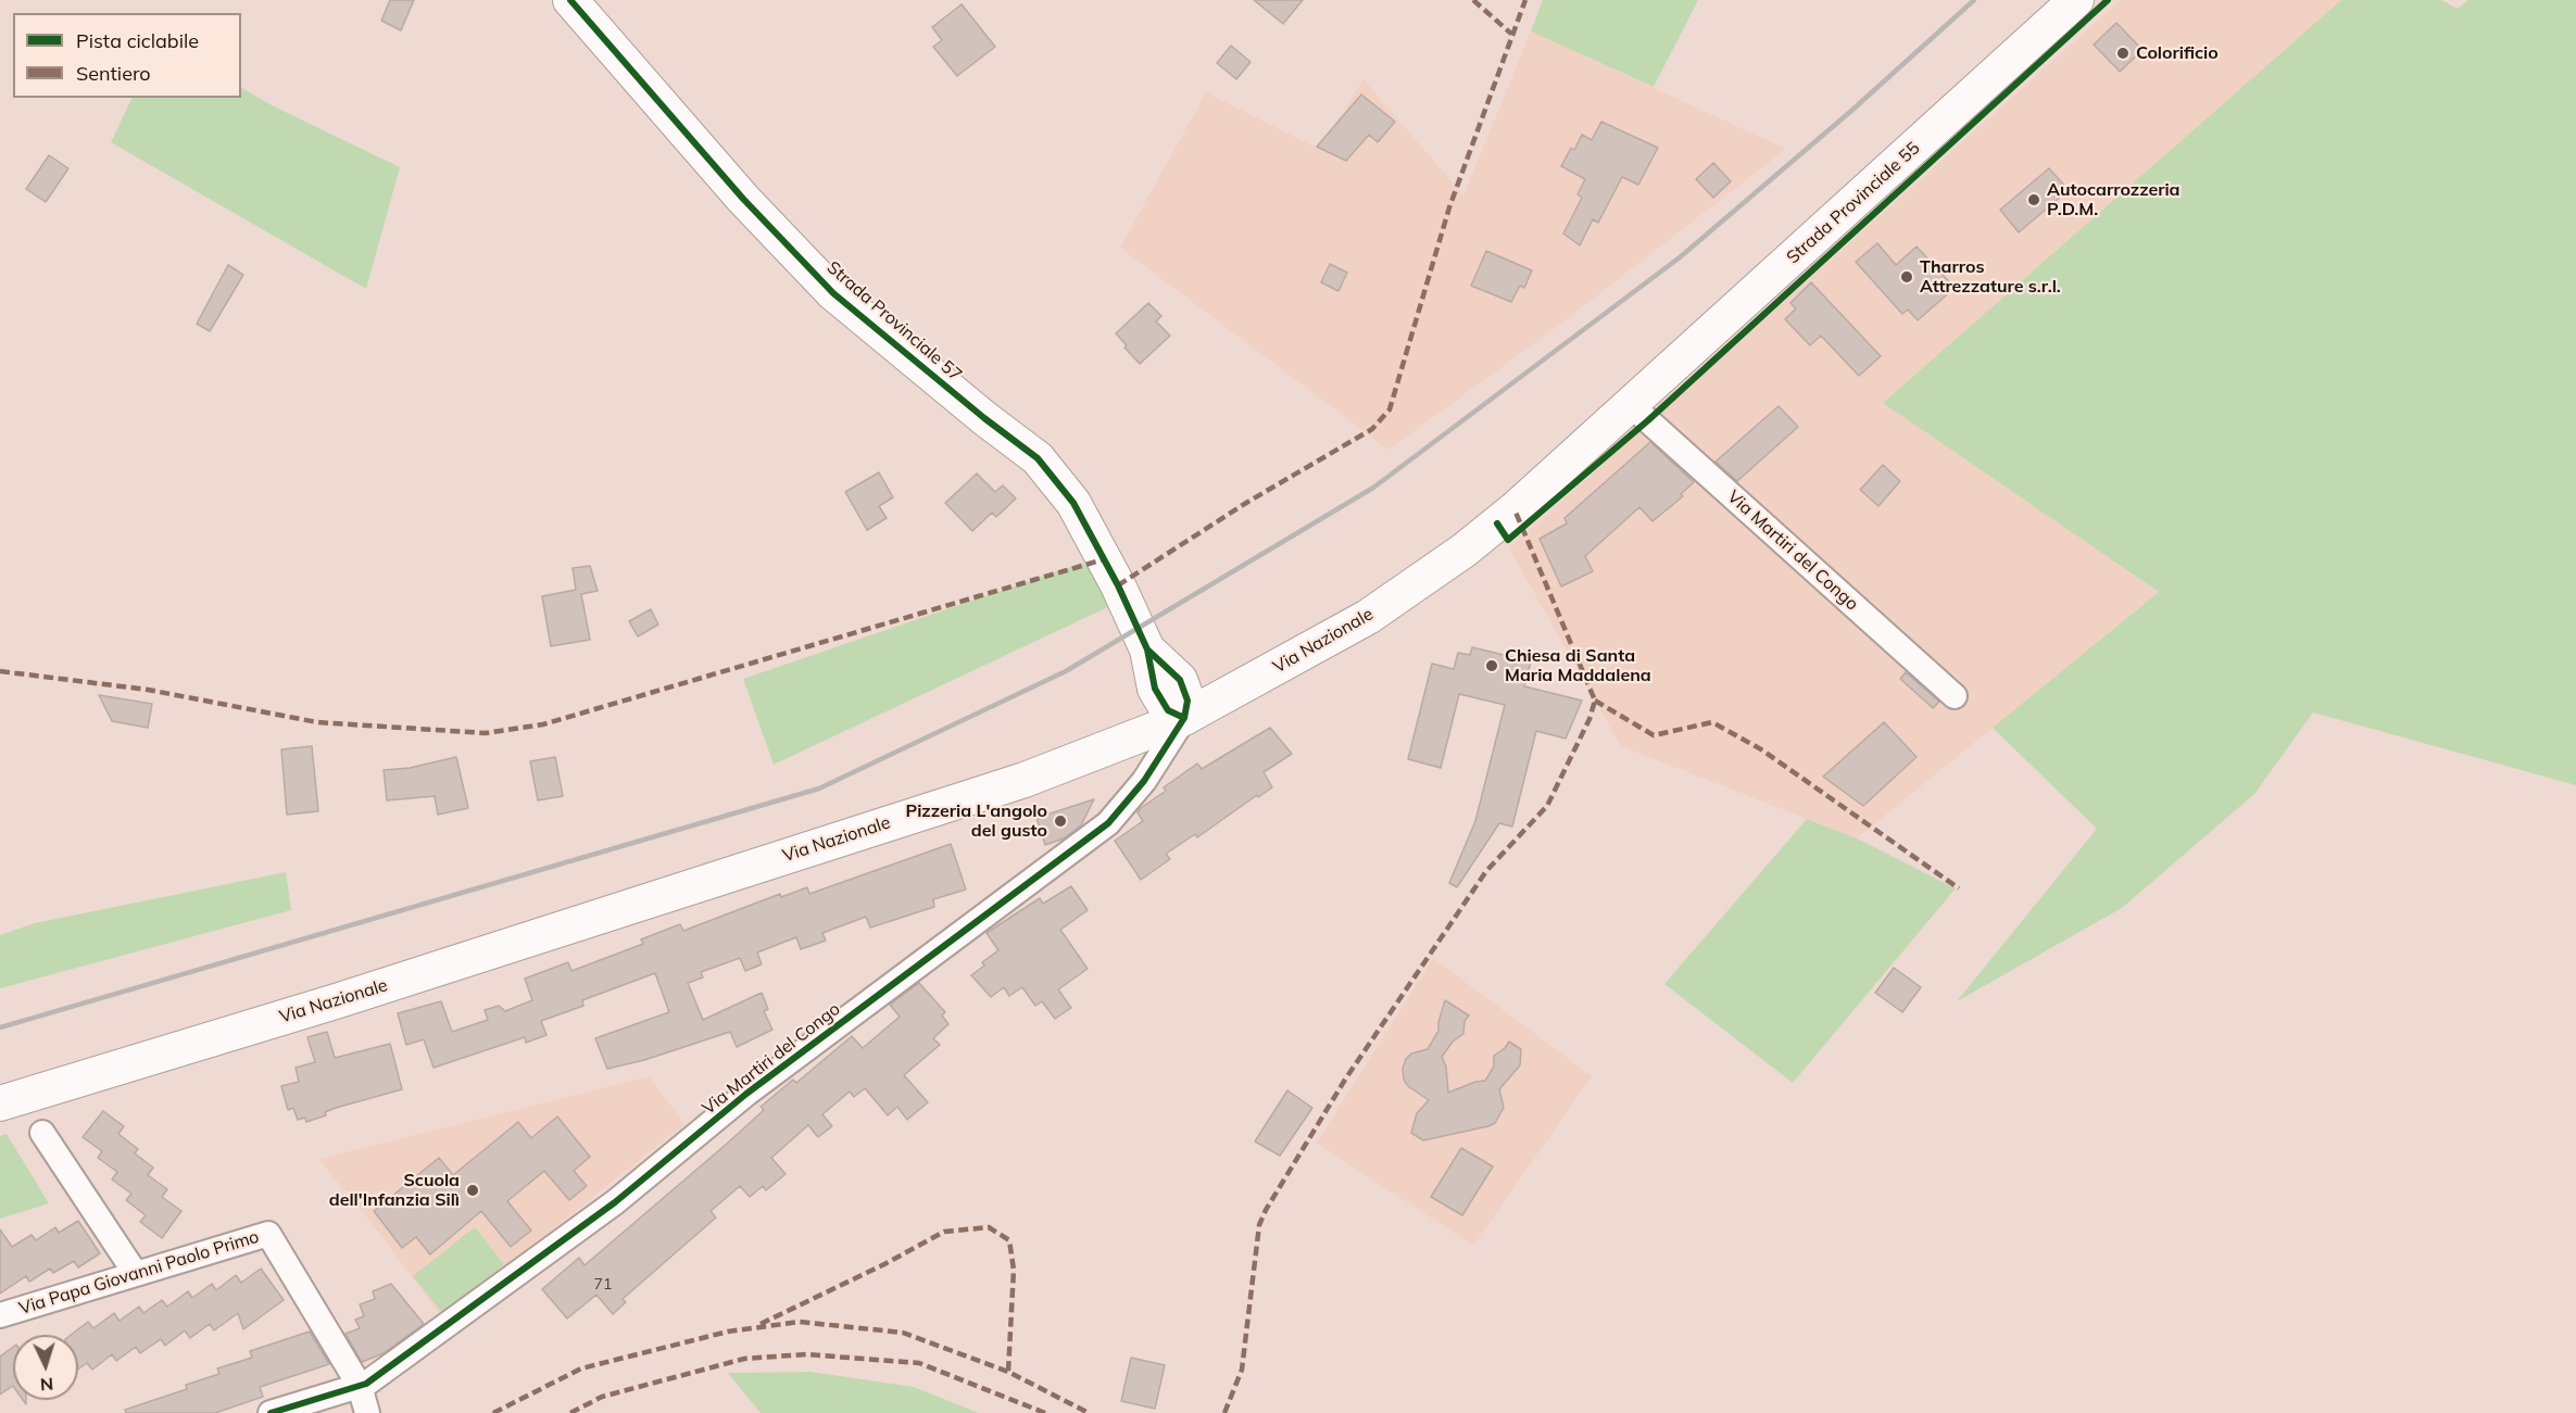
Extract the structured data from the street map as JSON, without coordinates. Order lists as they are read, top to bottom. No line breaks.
{"streets":{"main road":["Strada Provinciale 55","Strada Provinciale 57","Via Nazionale"],"street":["Via Martiri del Congo","Via Papa Giovanni Paolo Primo"]},"crossings":[["Strada Provinciale 55","Via Martiri del Congo"],["Strada Provinciale 55","Via Nazionale"],["Via Martiri del Congo","Via Nazionale"],["Via Martiri del Congo","Via Papa Giovanni Paolo Primo"]],"places":["Colorificio","Autocarrozzeria P.D.M.","Tharros Attrezzature s.r.l.","Chiesa di Santa Maria Maddalena","Pizzeria L'angolo del gusto","Scuola dell'Infanzia Silì"],"house_numbers":["71"],"legend":["Pista ciclabile","Sentiero"],"north":"bottom"}
